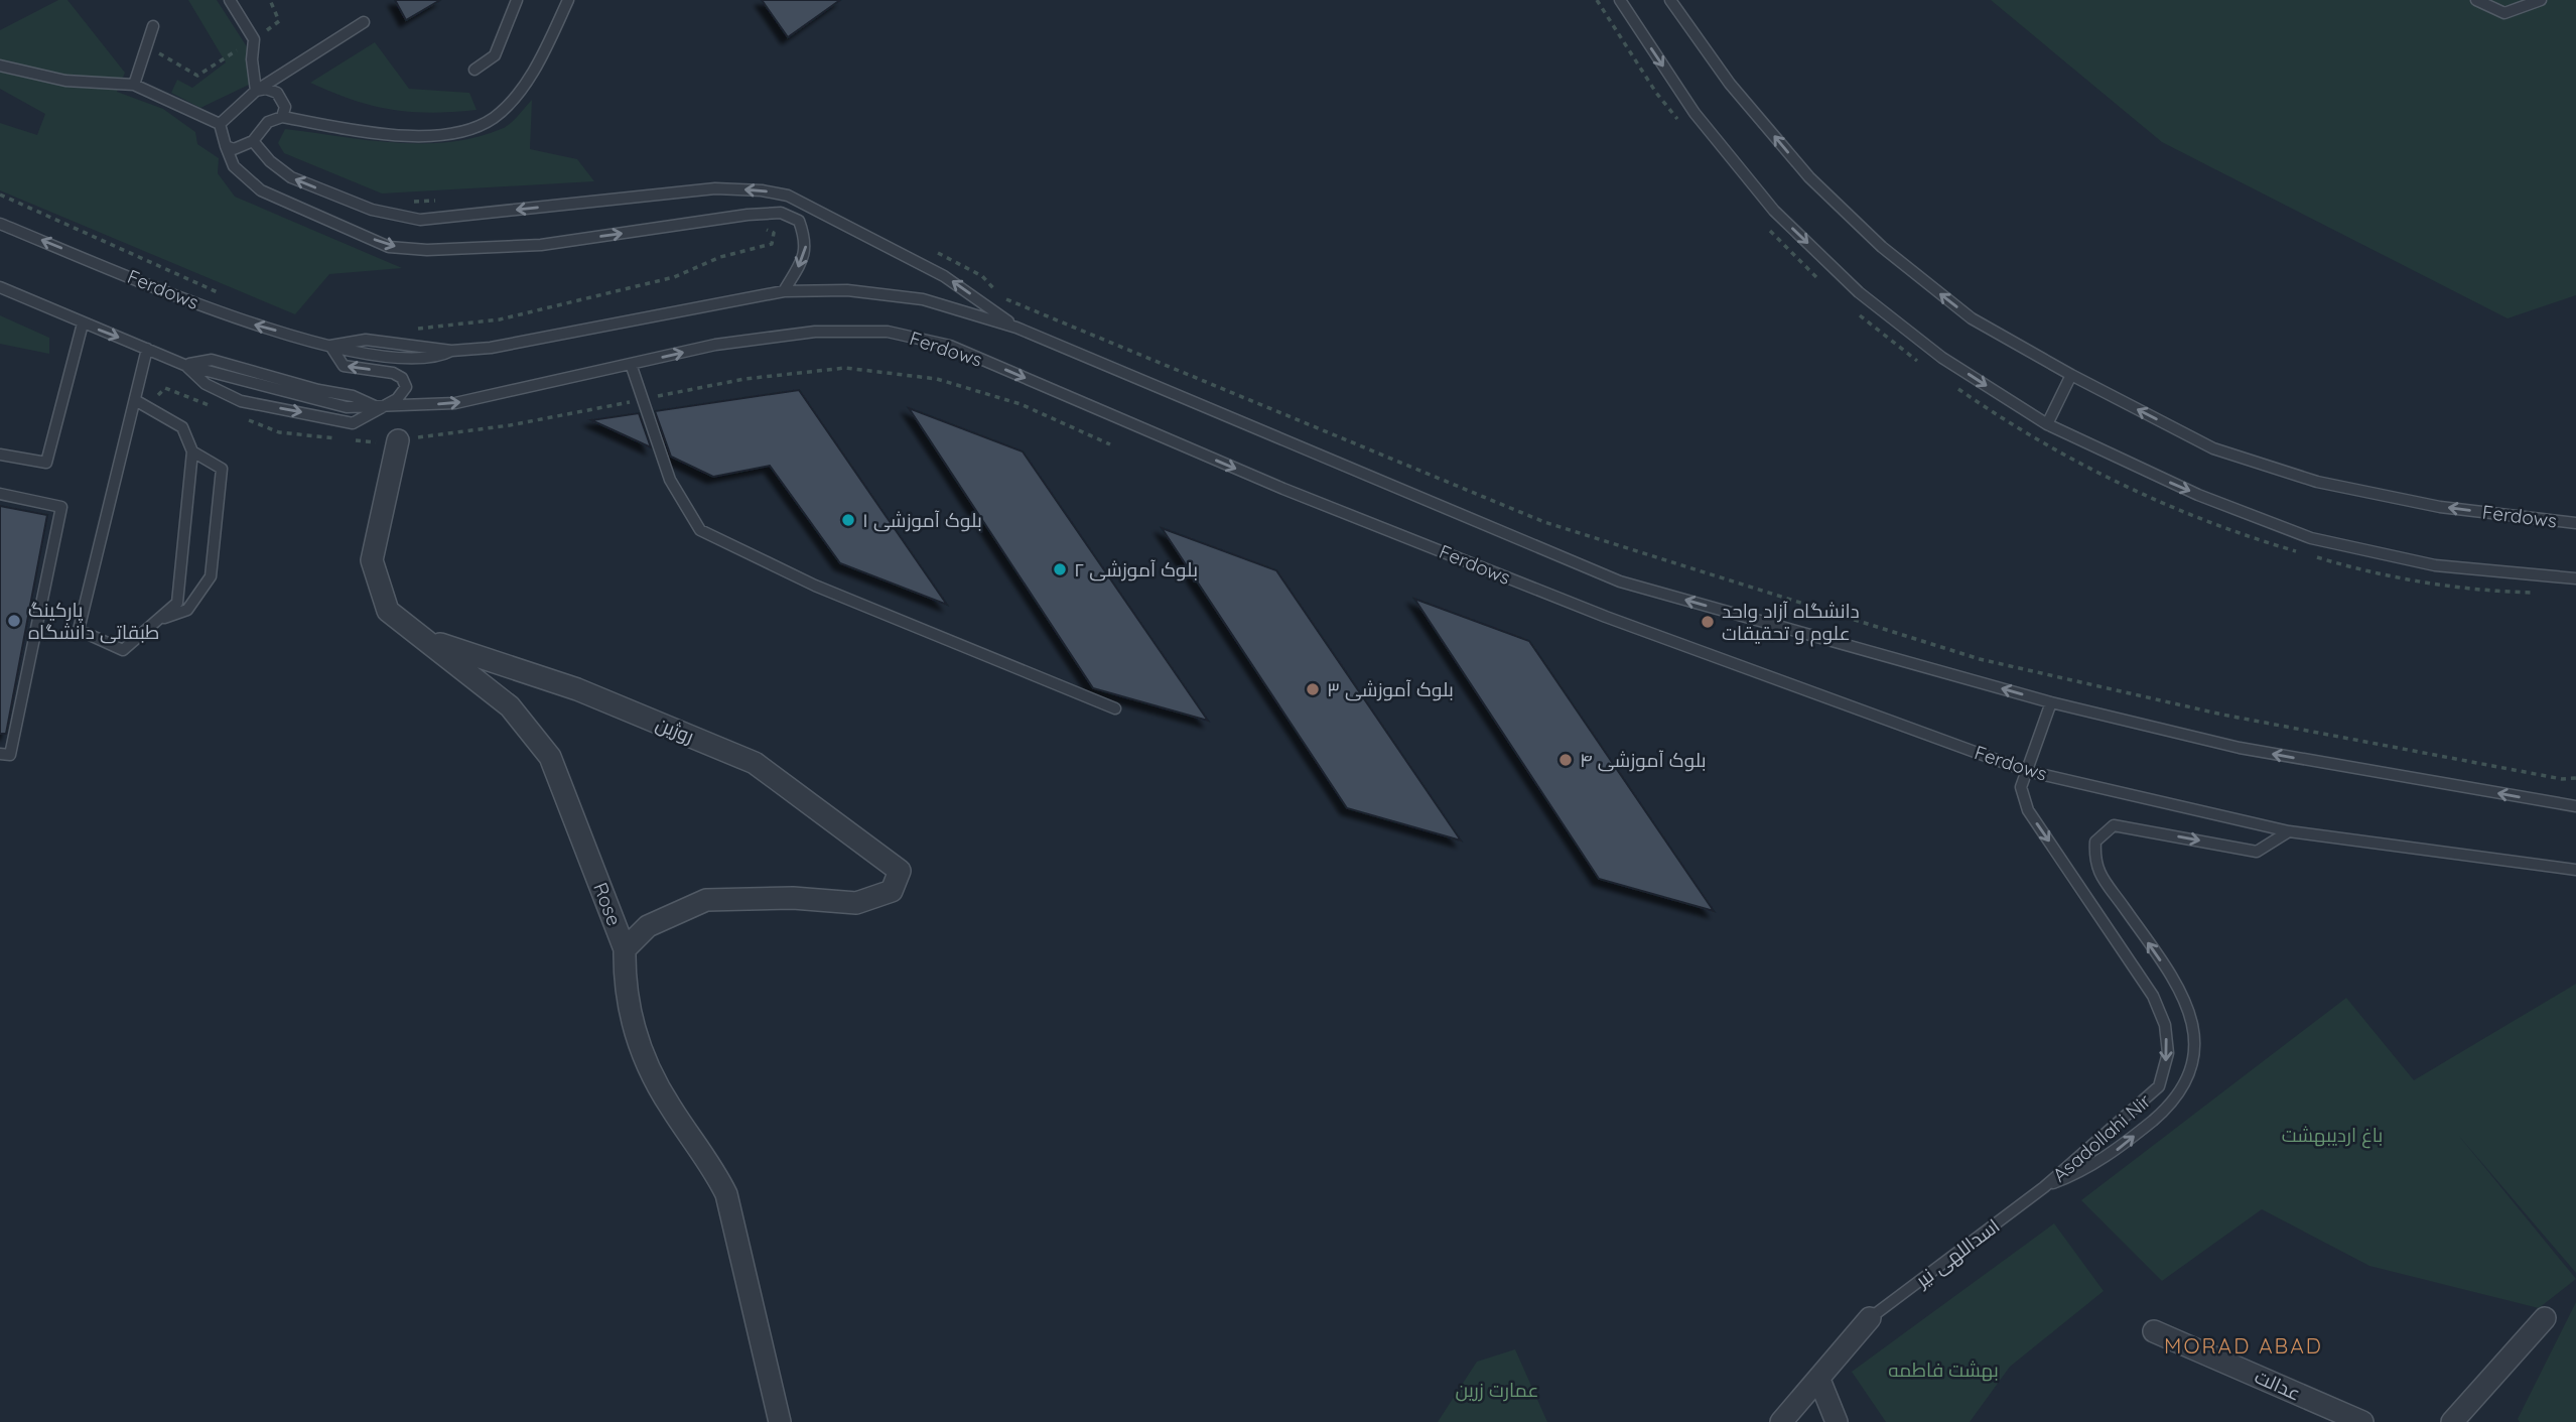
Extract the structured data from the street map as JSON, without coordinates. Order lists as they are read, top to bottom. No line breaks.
{"streets":{"street":["روژین","Rose","عدالت"],"lane":["Ferdows","Asadollahi Nir","اسداللهی نیر"]},"crossings":[["Ferdows","Asadollahi Nir"],["روژین","Rose"],["Asadollahi Nir","اسداللهی نیر"]],"districts":["MORAD ABAD"],"parks":["باغ اردیبهشت","بهشت فاطمه","عمارت زرین"],"places":["بلوک آموزشی ۱","بلوک آموزشی ۲","پارکینگ طبقاتی دانشگاه","دانشگاه آزاد واحد علوم و تحقیقات","بلوک آموزشی ۳","بلوک آموزشی ۴"]}
